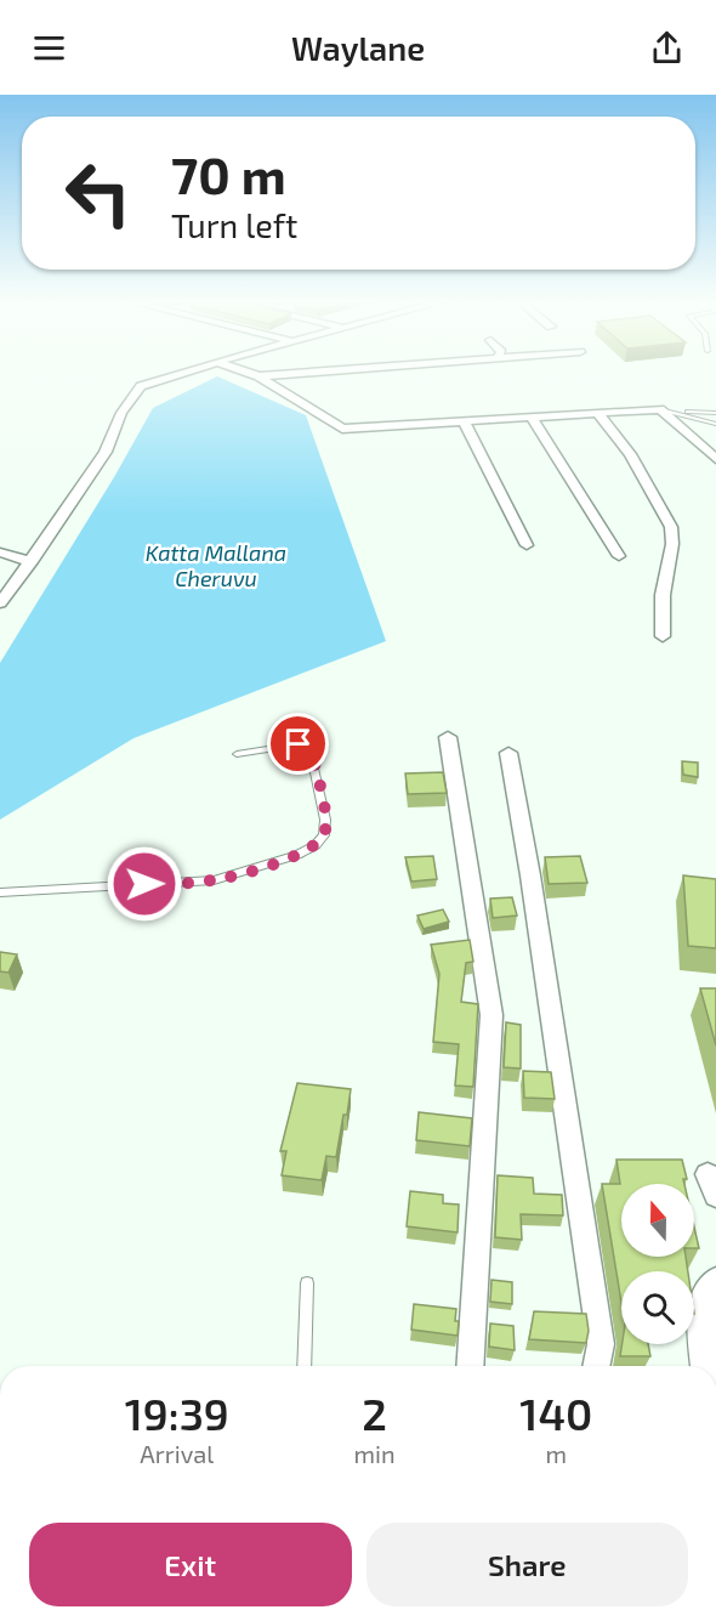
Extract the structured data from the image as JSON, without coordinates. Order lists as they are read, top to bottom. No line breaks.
{"water":["Katta Mallana Cheruvu"],"north":"top","page":{"header":"Waylane","turn":["70 m","Turn left"],"eta":["19:39","Arrival","2","min","140","m"],"buttons":["Exit","Share"]}}
